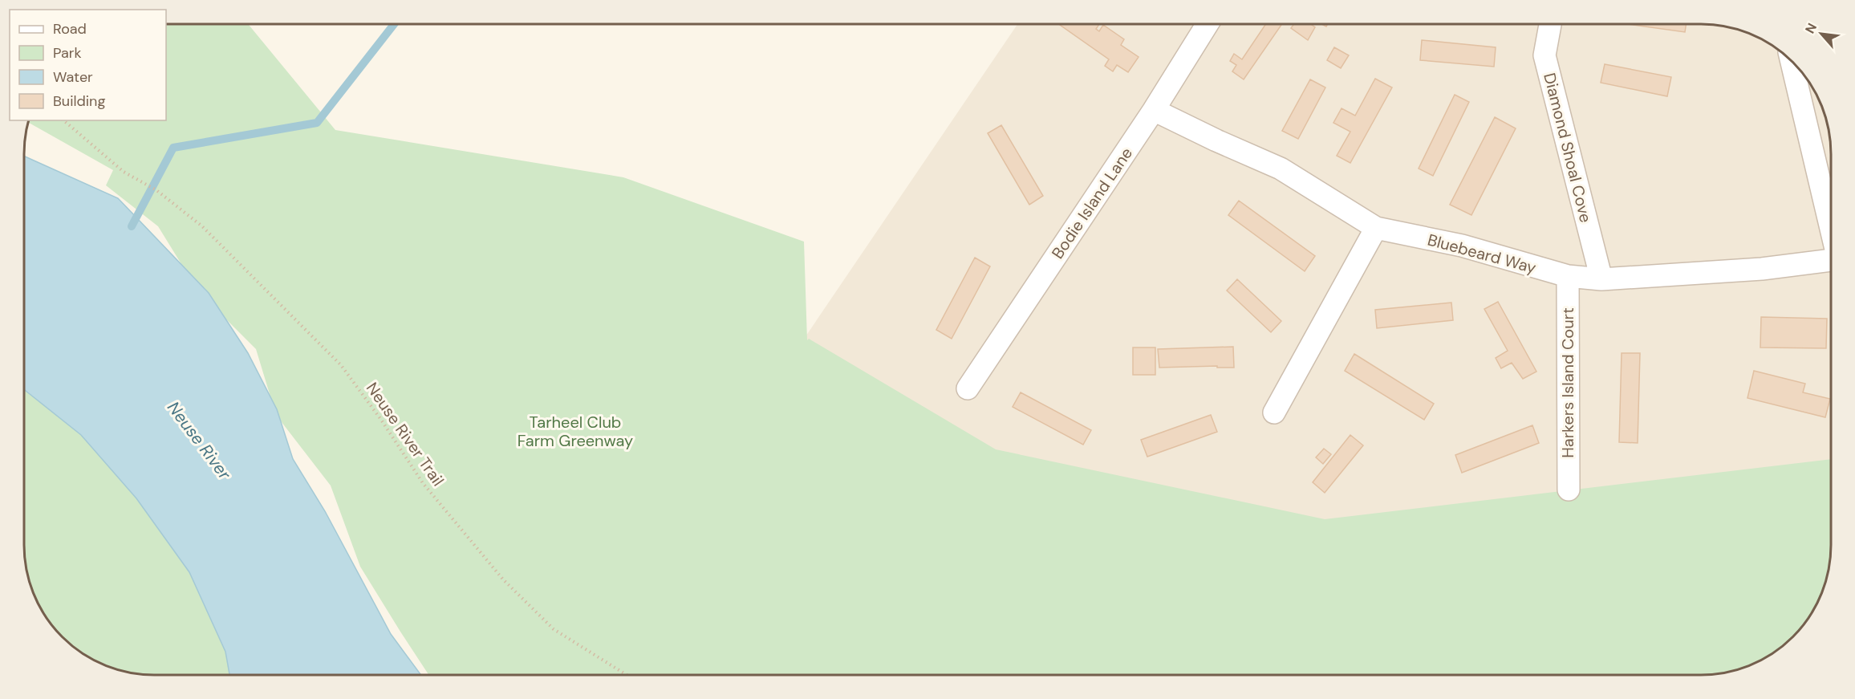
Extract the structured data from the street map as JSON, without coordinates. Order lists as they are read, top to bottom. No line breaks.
{"streets":{"street":["Diamond Shoal Cove","Bodie Island Lane","Bluebeard Way","Harkers Island Court"],"path":["Neuse River Trail"]},"crossings":[["Diamond Shoal Cove","Bluebeard Way"],["Bodie Island Lane","Bluebeard Way"],["Bluebeard Way","Harkers Island Court"]],"water":["Neuse River"],"parks":["Tarheel Club Farm Greenway"],"legend":["Road","Park","Water","Building"],"north":"top left"}
